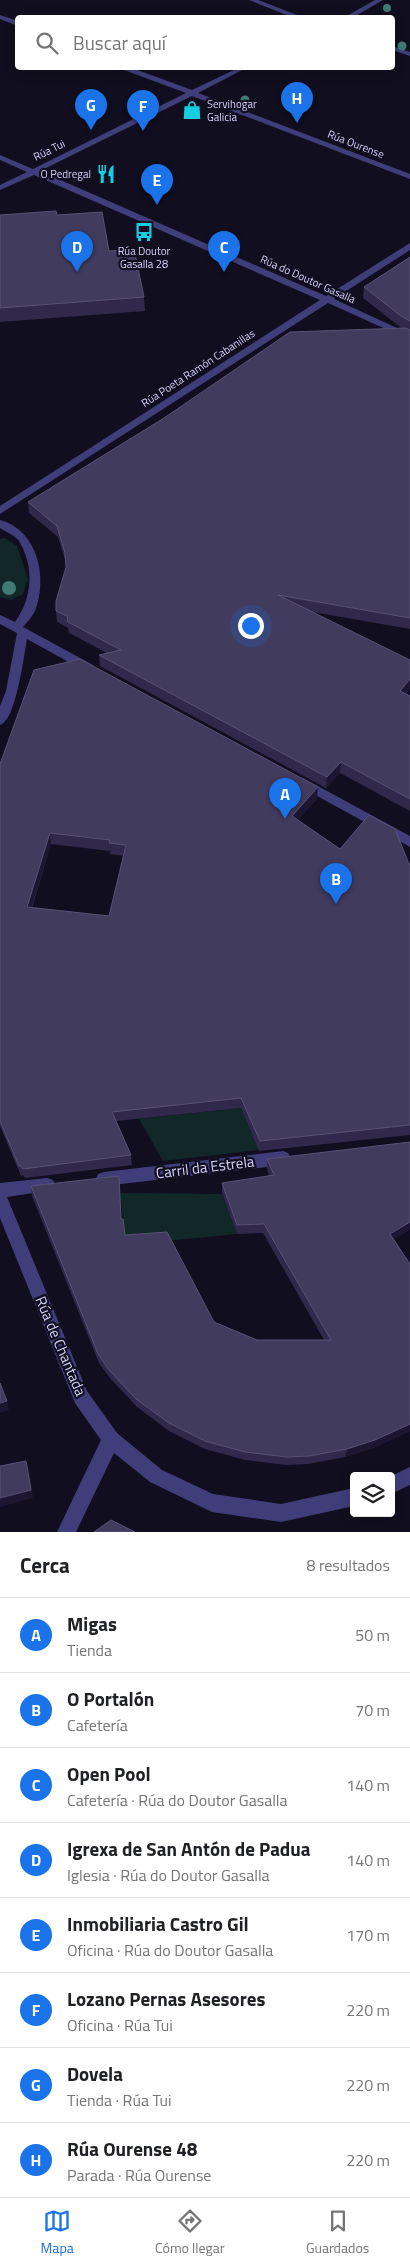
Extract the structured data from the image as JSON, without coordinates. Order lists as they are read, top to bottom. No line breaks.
{"streets":{"street":["Rúa Ourense","Rúa Tui","Rúa do Doutor Gasalla","Rúa Poeta Ramón Cabanillas","Carril da Estrela","Rúa de Chantada"]},"crossings":[["Rúa Ourense","Rúa Tui"],["Rúa Tui","Rúa do Doutor Gasalla"],["Rúa do Doutor Gasalla","Rúa Poeta Ramón Cabanillas"]],"places":{"shop":["Servihogar Galicia"],"restaurant":["O Pedregal"],"bus stop":["Rúa Doutor Gasalla 28"]},"page":{"search":"Buscar aquí","pins":["H","G","F","E","C","D","A","B"],"heading":["Cerca","8 resultados"],"list":[{"mark":"A","name":"Migas","note":"Tienda","value":"50 m"},{"mark":"B","name":"O Portalón","note":"Cafetería","value":"70 m"},{"mark":"C","name":"Open Pool","note":"Cafetería · Rúa do Doutor Gasalla","value":"140 m"},{"mark":"D","name":"Igrexa de San Antón de Padua","note":"Iglesia · Rúa do Doutor Gasalla","value":"140 m"},{"mark":"E","name":"Inmobiliaria Castro Gil","note":"Oficina · Rúa do Doutor Gasalla","value":"170 m"},{"mark":"F","name":"Lozano Pernas Asesores","note":"Oficina · Rúa Tui","value":"220 m"},{"mark":"G","name":"Dovela","note":"Tienda · Rúa Tui","value":"220 m"},{"mark":"H","name":"Rúa Ourense 48","note":"Parada · Rúa Ourense","value":"220 m"}],"nav":["Mapa","Cómo llegar","Guardados"]}}
